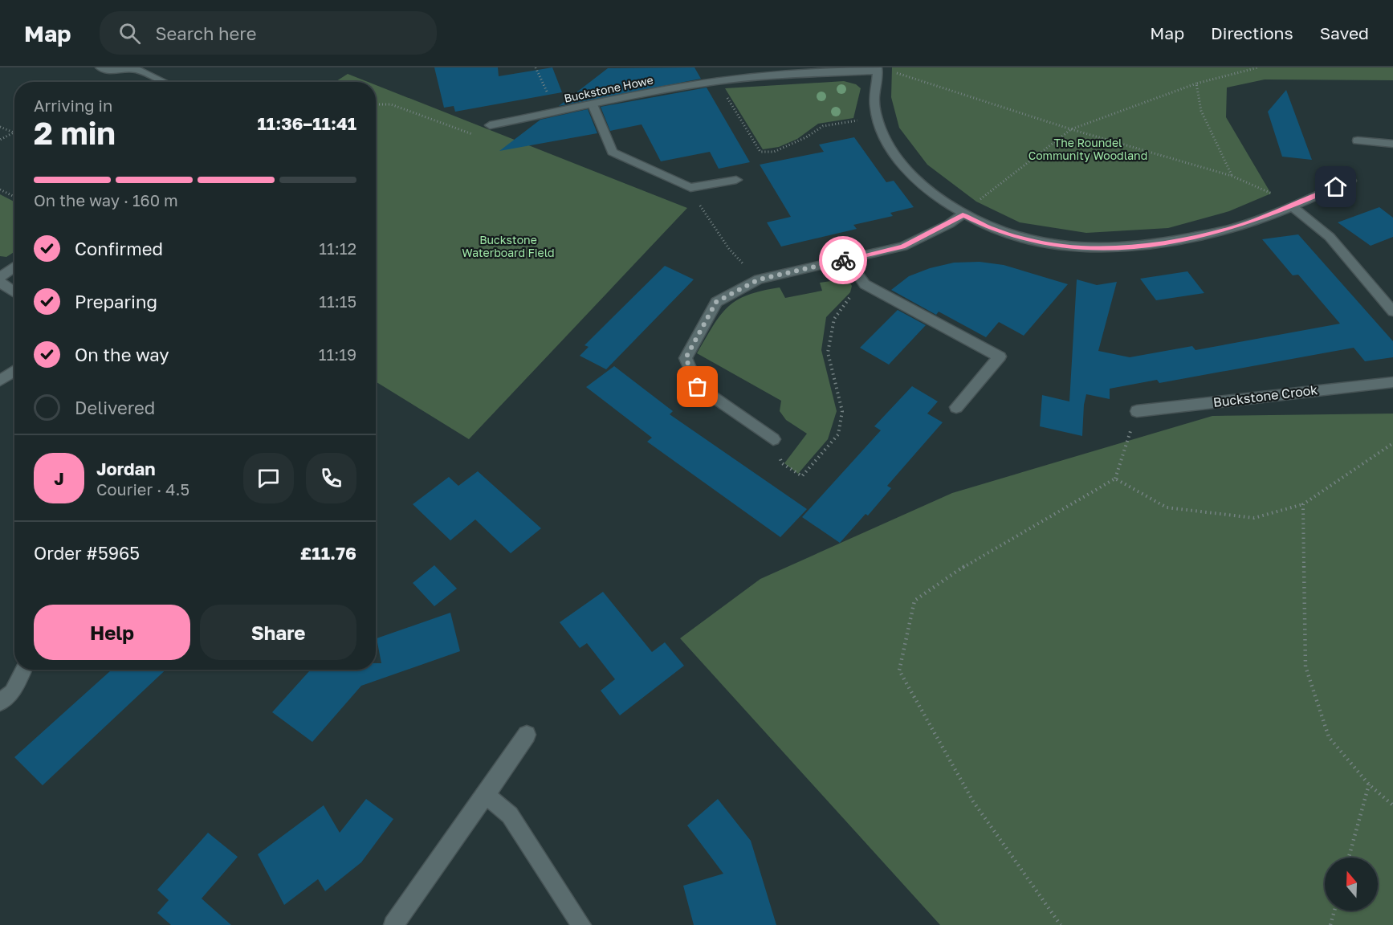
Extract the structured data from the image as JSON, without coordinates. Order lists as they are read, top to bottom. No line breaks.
{"streets":{"street":["Buckstone Howe","Buckstone Crook"]},"parks":["The Roundel Community Woodland","Buckstone Waterboard Field"],"north":"top","page":{"header":"Map","search":"Search here","nav":["Map","Directions","Saved"],"heading":["2 min","Arriving in","11:36–11:41"],"panel":["Jordan","Courier · 4.5","Order #5965","£11.76"],"bar":"On the way · 160 m","list":[["Confirmed","11:12"],["Preparing","11:15"],["On the way","11:19"],"Delivered"],"round":"J","buttons":["Help","Share"]}}
